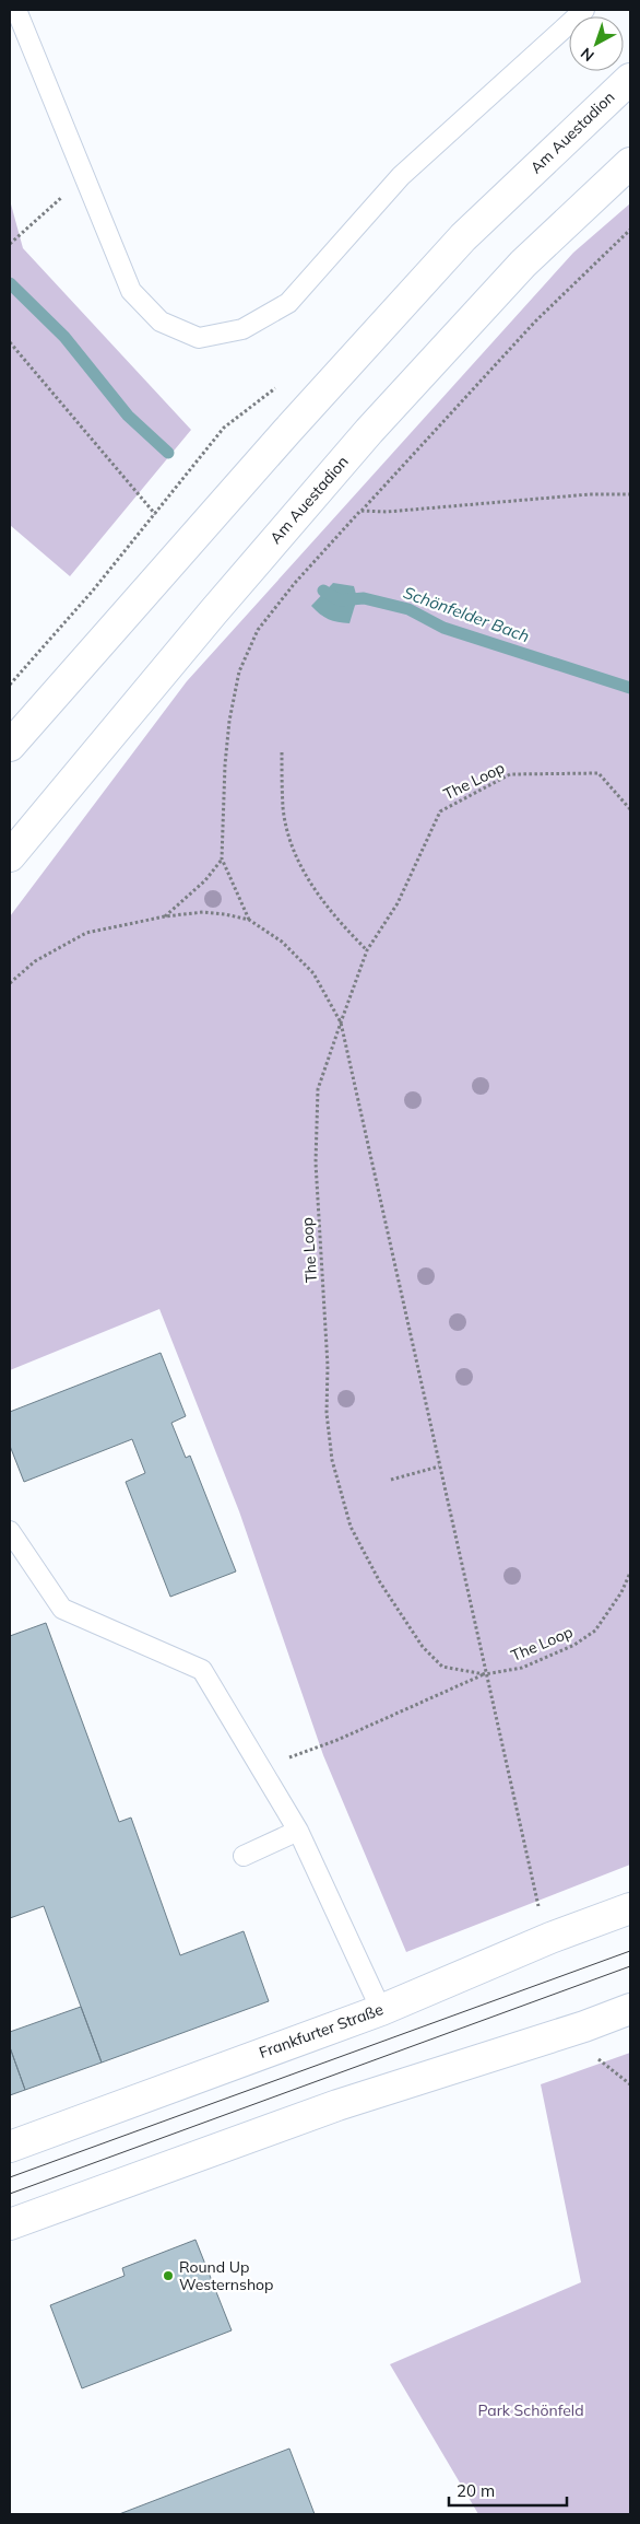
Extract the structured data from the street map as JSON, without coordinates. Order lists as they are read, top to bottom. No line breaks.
{"streets":{"main road":["Am Auestadion","Frankfurter Straße"],"path":["The Loop"]},"water":["Schönfelder Bach"],"parks":["Park Schönfeld"],"places":["Round Up Westernshop"],"scale_bar":"20 m","north":"bottom left"}
